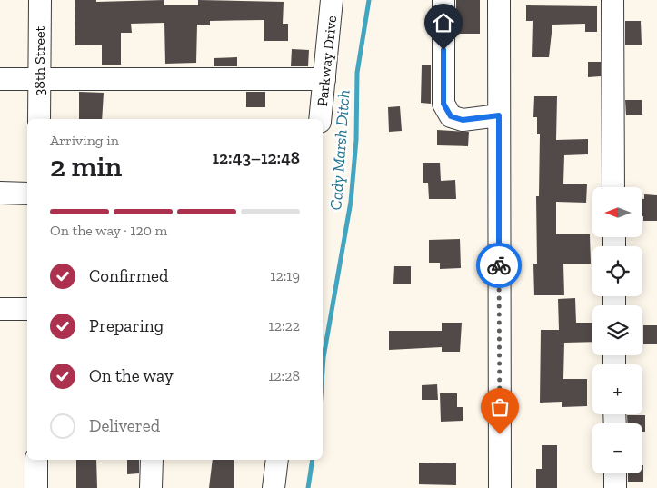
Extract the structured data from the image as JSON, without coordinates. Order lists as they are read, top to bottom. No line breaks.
{"streets":{"street":["38th Street","Parkway Drive"]},"water":["Cady Marsh Ditch"],"north":"left","page":{"heading":["2 min","Arriving in","12:43–12:48"],"map_buttons":["+","−"],"bar":"On the way · 120 m","list":[["Confirmed","12:19"],["Preparing","12:22"],["On the way","12:28"],"Delivered"]}}
